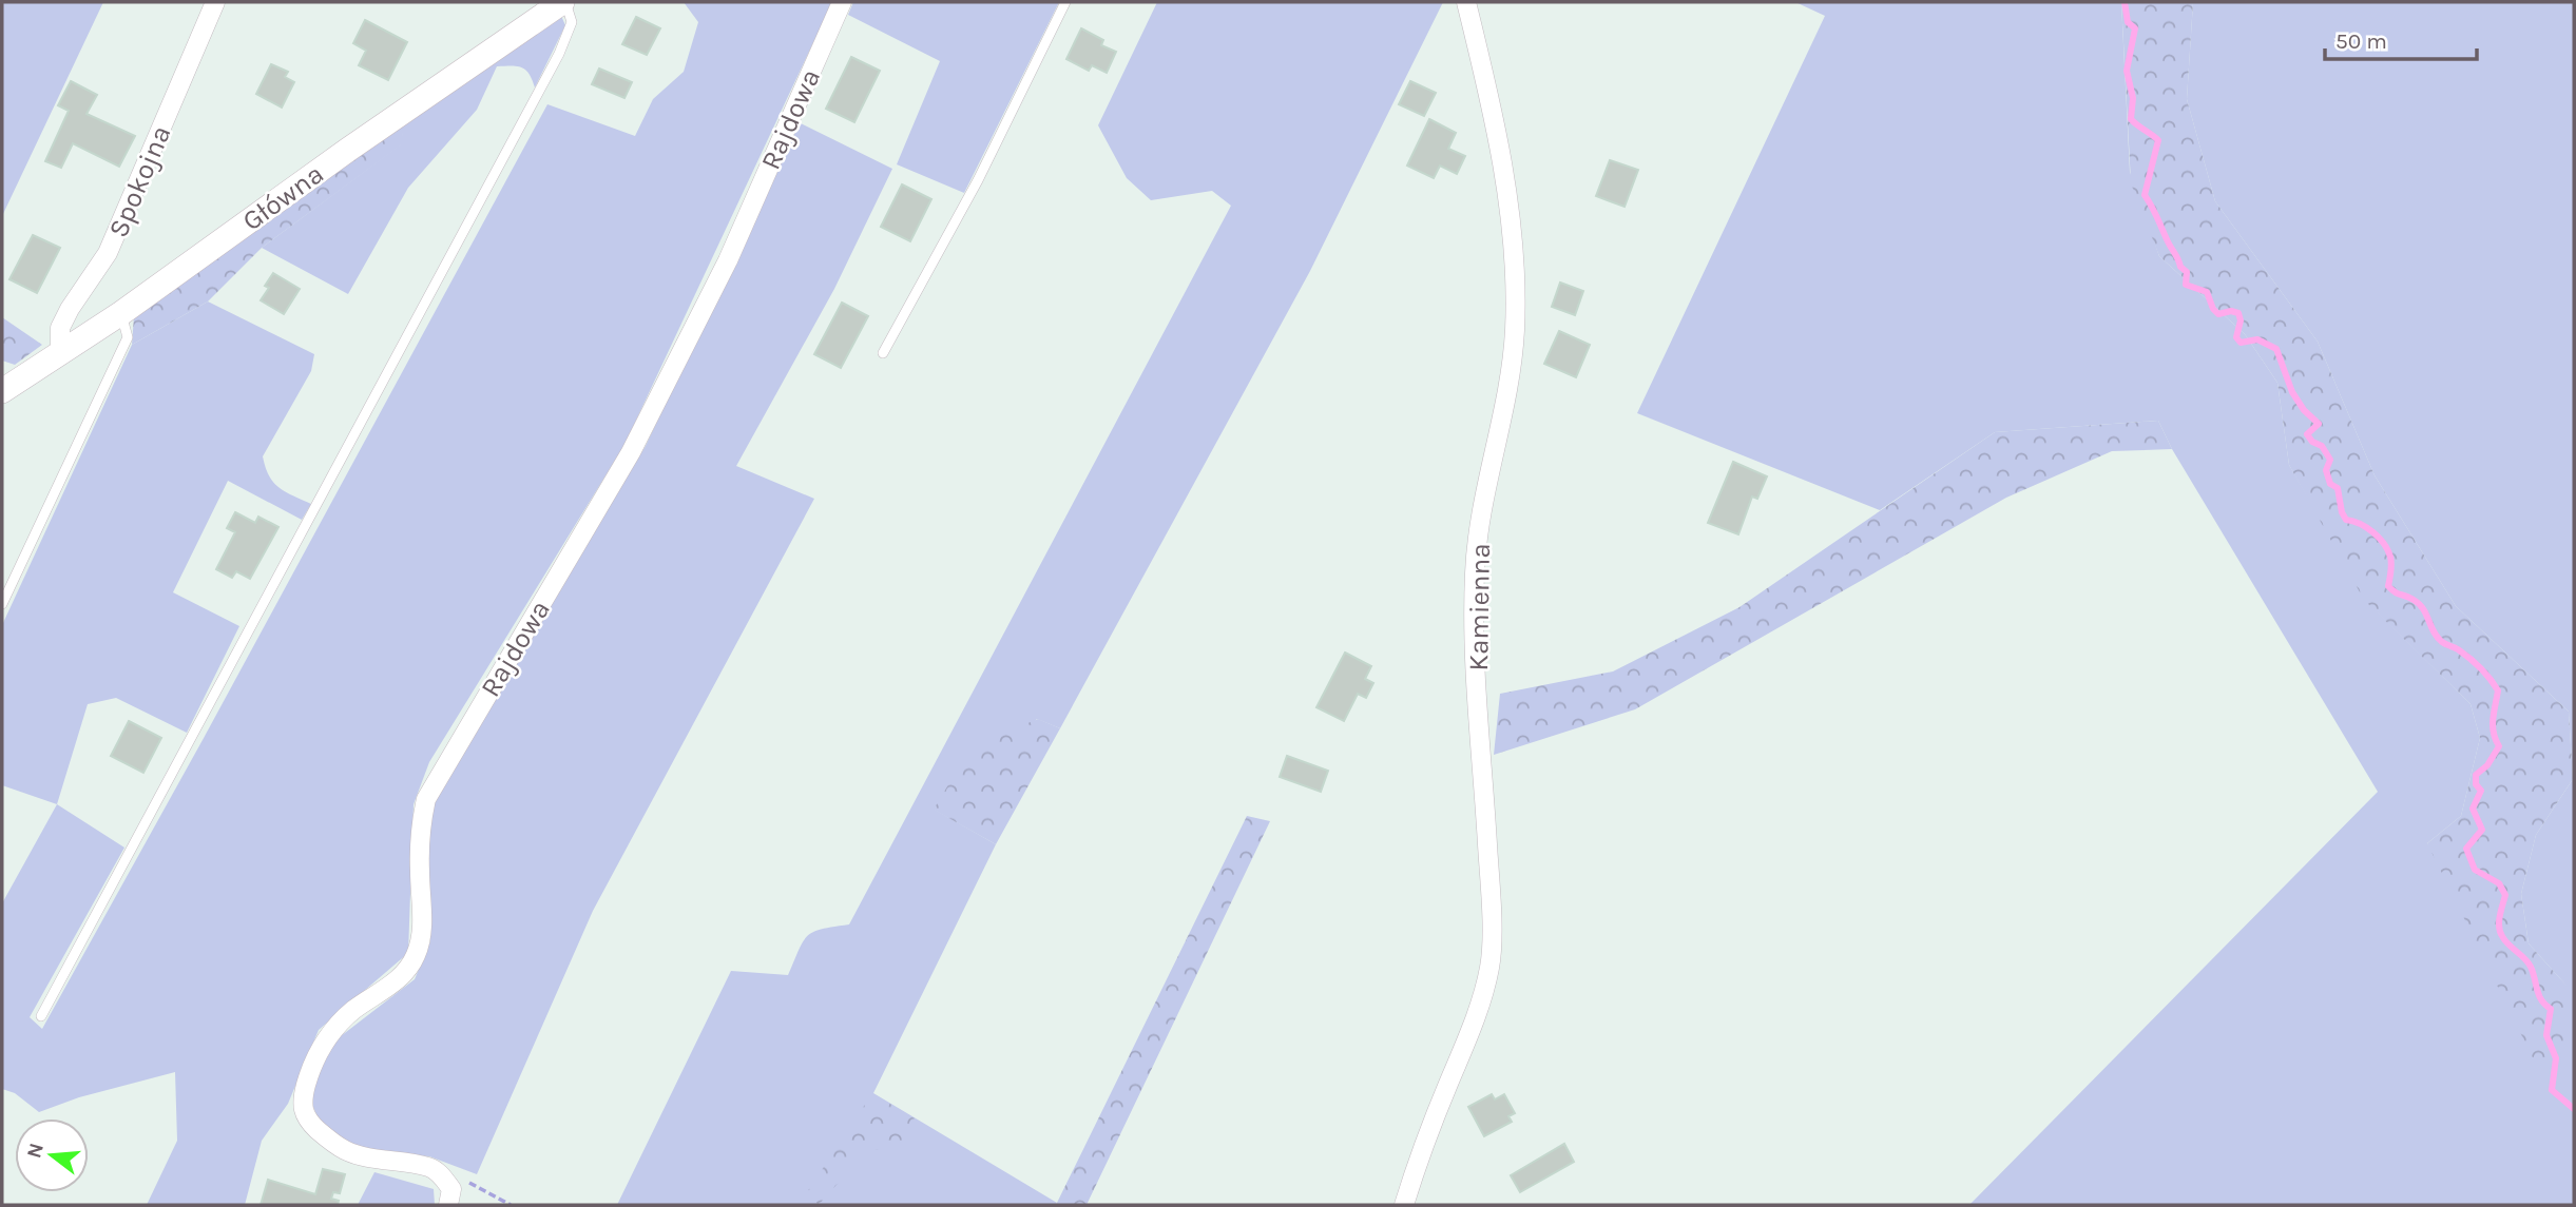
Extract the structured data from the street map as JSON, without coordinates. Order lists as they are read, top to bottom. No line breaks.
{"streets":{"street":["Rajdowa","Spokojna","Główna","Kamienna"]},"crossings":[["Spokojna","Główna"]],"scale_bar":"50 m","north":"left"}
